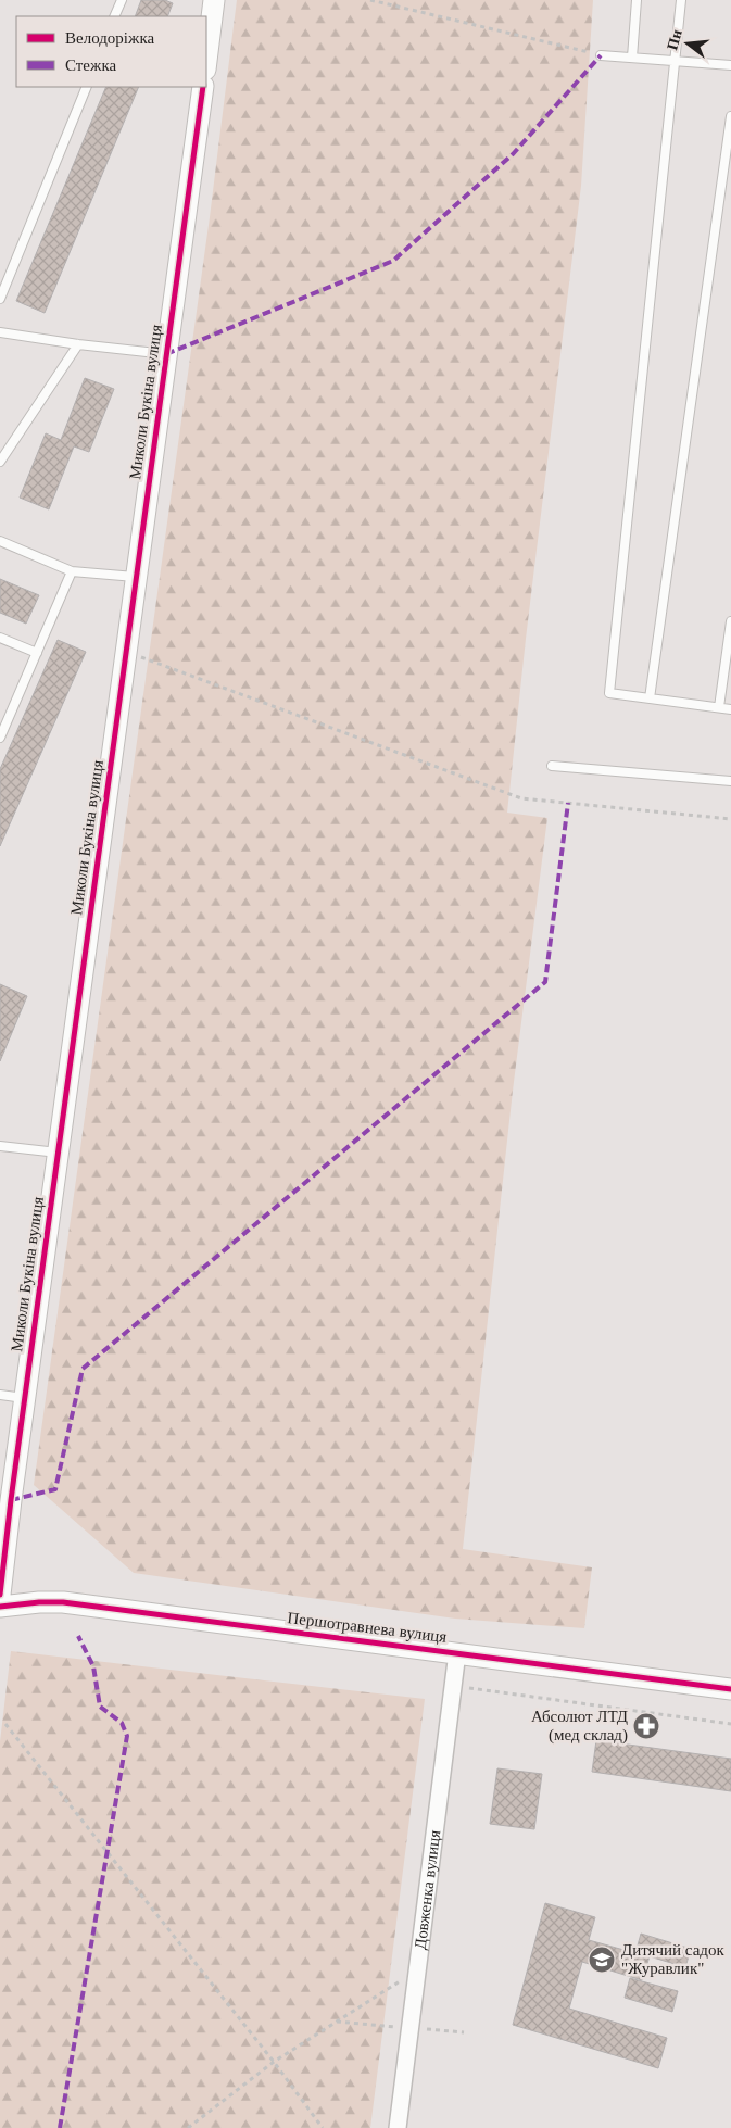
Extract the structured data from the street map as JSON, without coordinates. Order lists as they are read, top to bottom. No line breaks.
{"streets":{"street":["Миколи Букіна вулиця","Першотравнева вулиця","Довженка вулиця"]},"crossings":[["Першотравнева вулиця","Довженка вулиця"]],"places":{"pharmacy":["Абсолют ЛТД (мед склад)"],"school or university":["Дитячий садок \"Журавлик\""]},"legend":["Велодоріжка","Стежка"],"north":"left"}
